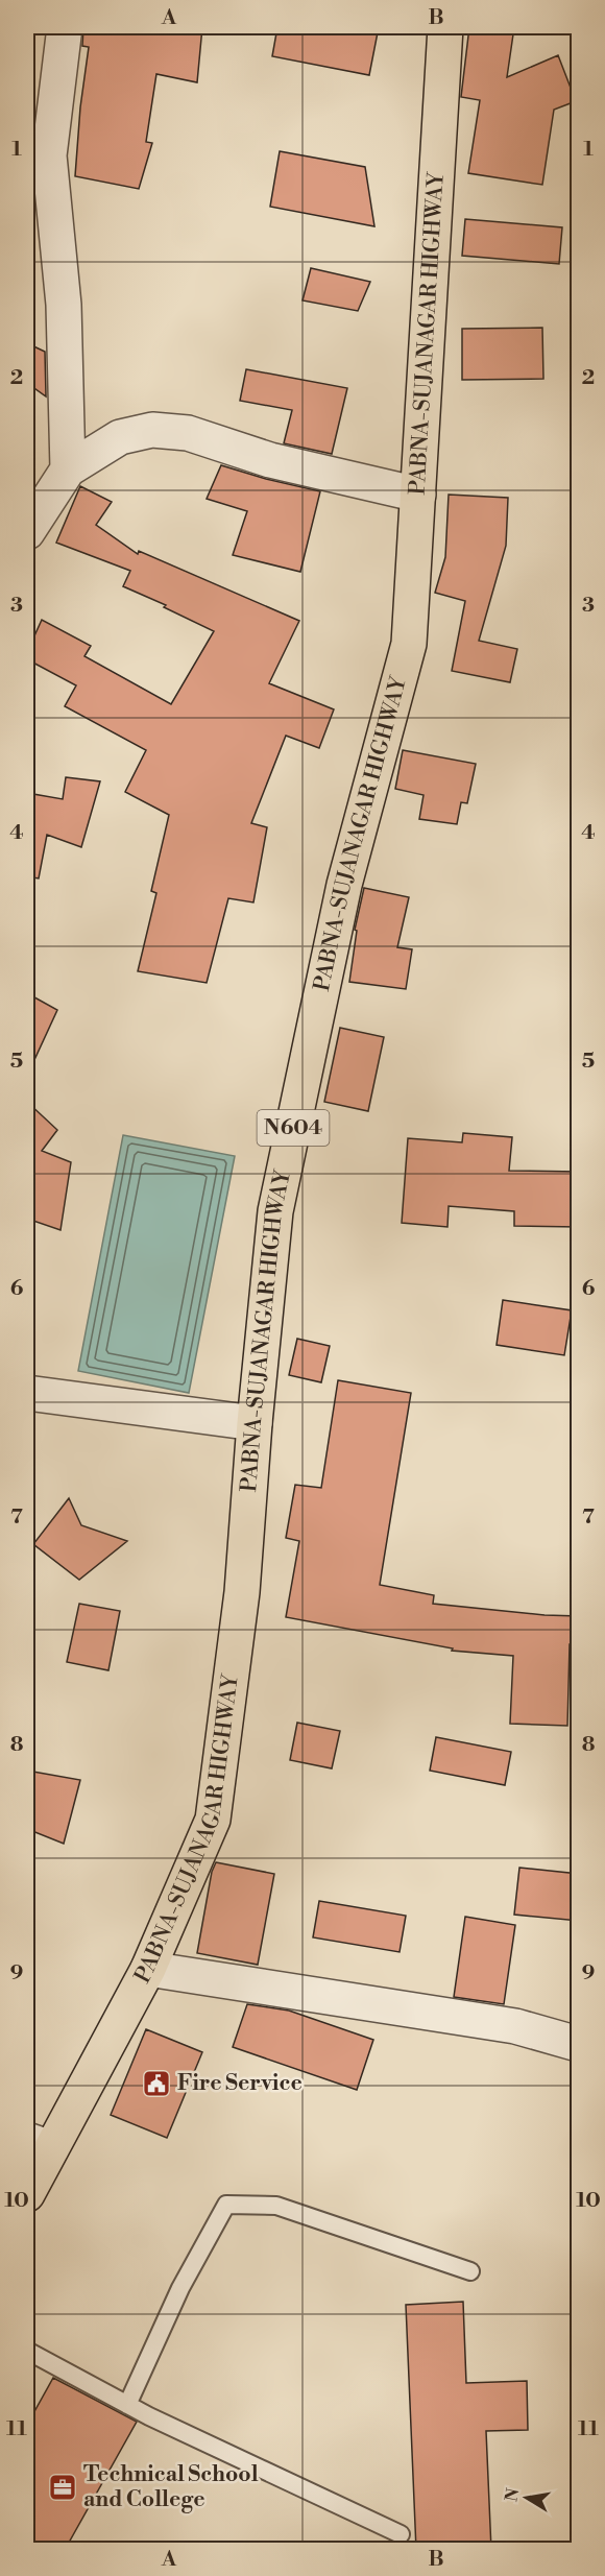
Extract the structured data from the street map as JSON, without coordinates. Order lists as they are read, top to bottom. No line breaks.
{"streets":{"highway":["PABNA-SUJANAGAR HIGHWAY","N604"]},"places":{"public building":["Fire Service"],"office":["Technical School and College"]},"north":"left","grid":{"columns":["A","B"],"rows":["1","2","3","4","5","6","7","8","9","10","11"]}}
